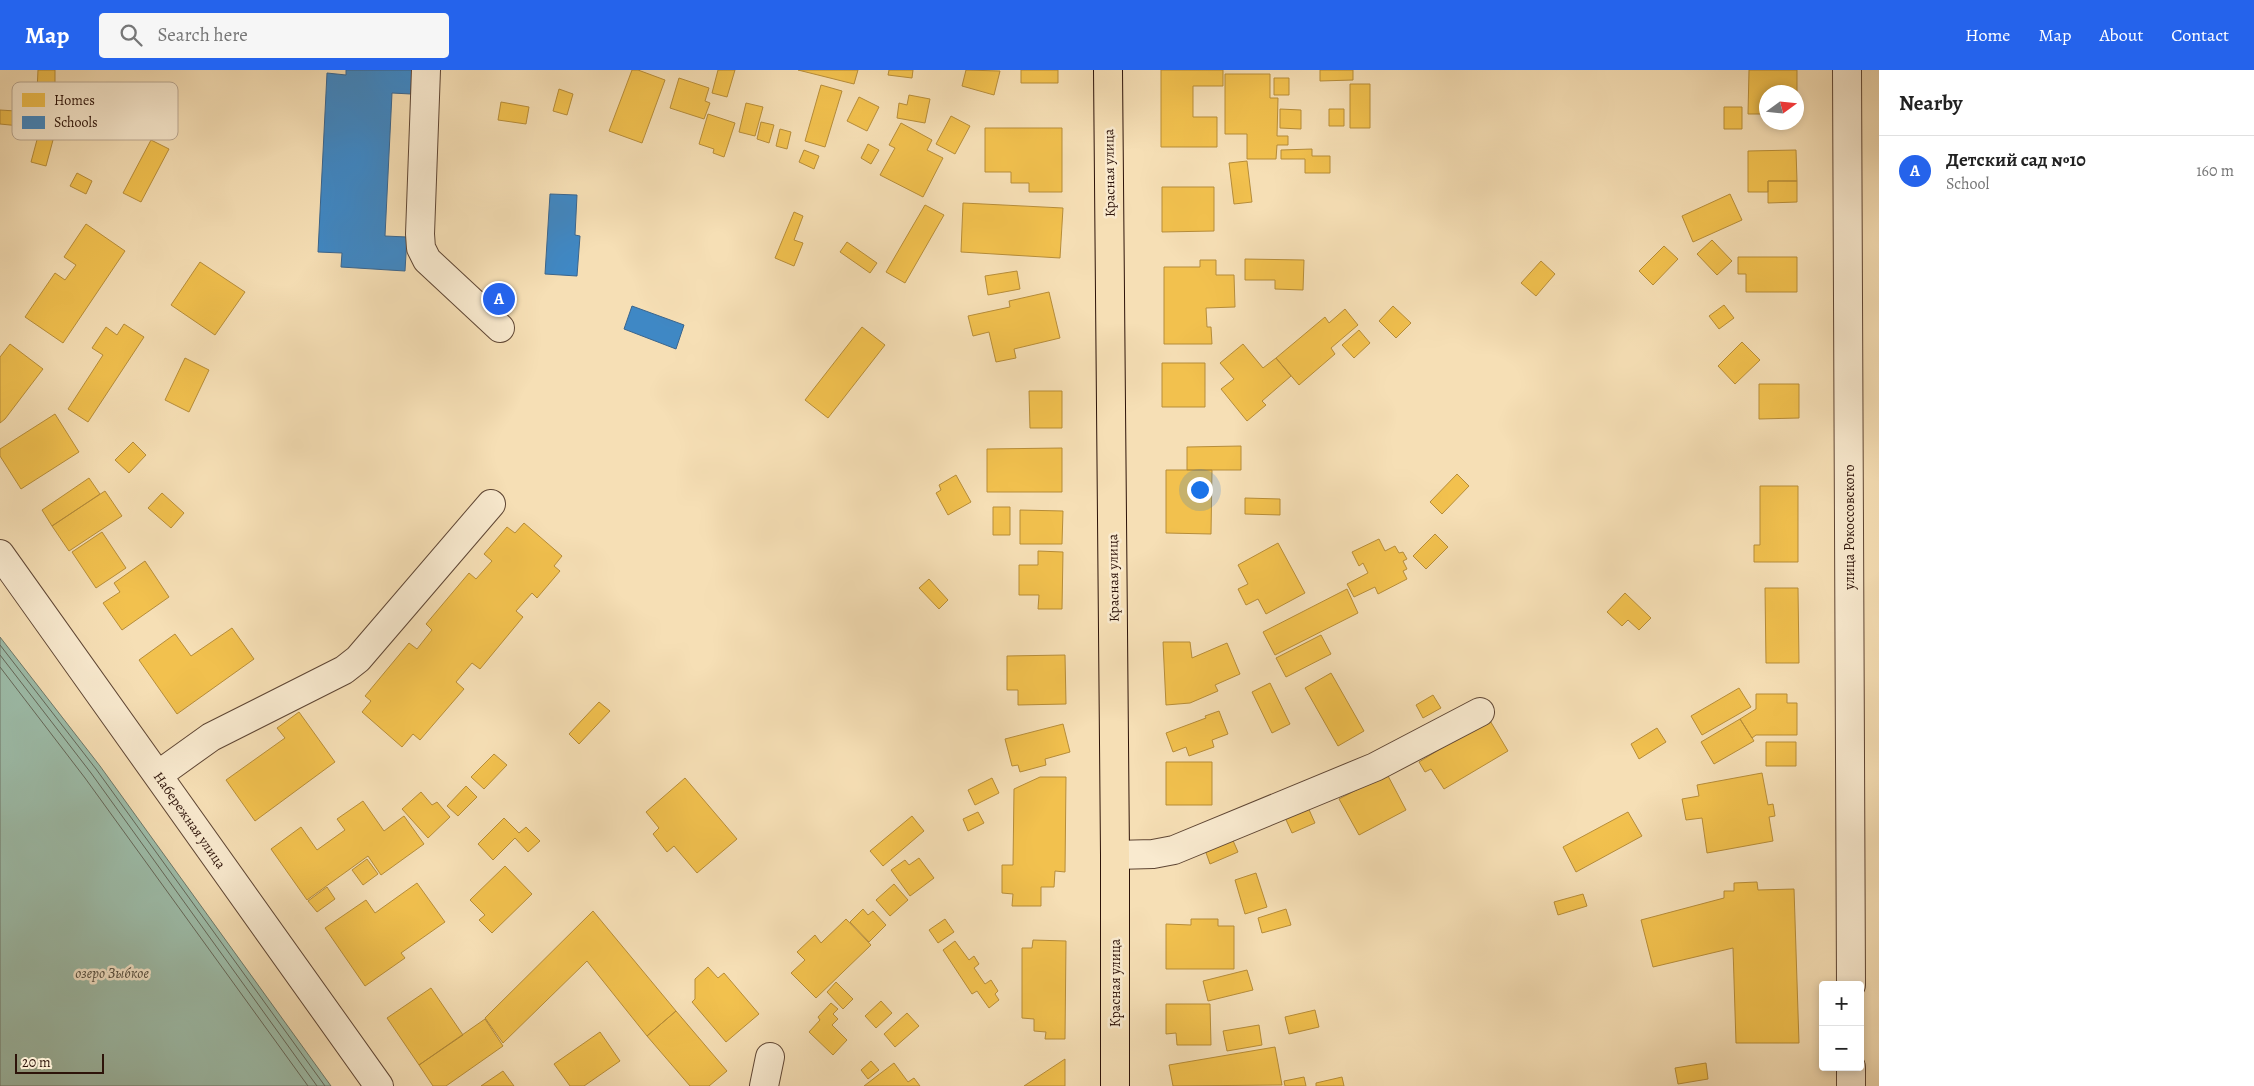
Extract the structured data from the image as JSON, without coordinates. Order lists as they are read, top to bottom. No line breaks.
{"streets":{"main road":["Красная улица"],"street":["улица Рокоссовского","Набережная улица"]},"water":["озеро Зыбкое"],"legend":["Homes","Schools"],"scale_bar":"20 m","north":"right","page":{"header":"Map","search":"Search here","nav":["Home","Map","About","Contact"],"heading":"Nearby","list":[{"mark":"A","name":"Детский сад №10","note":"School","value":"160 m"}],"pins":"A","map_buttons":["+","−"],"scale":"20 m"}}
